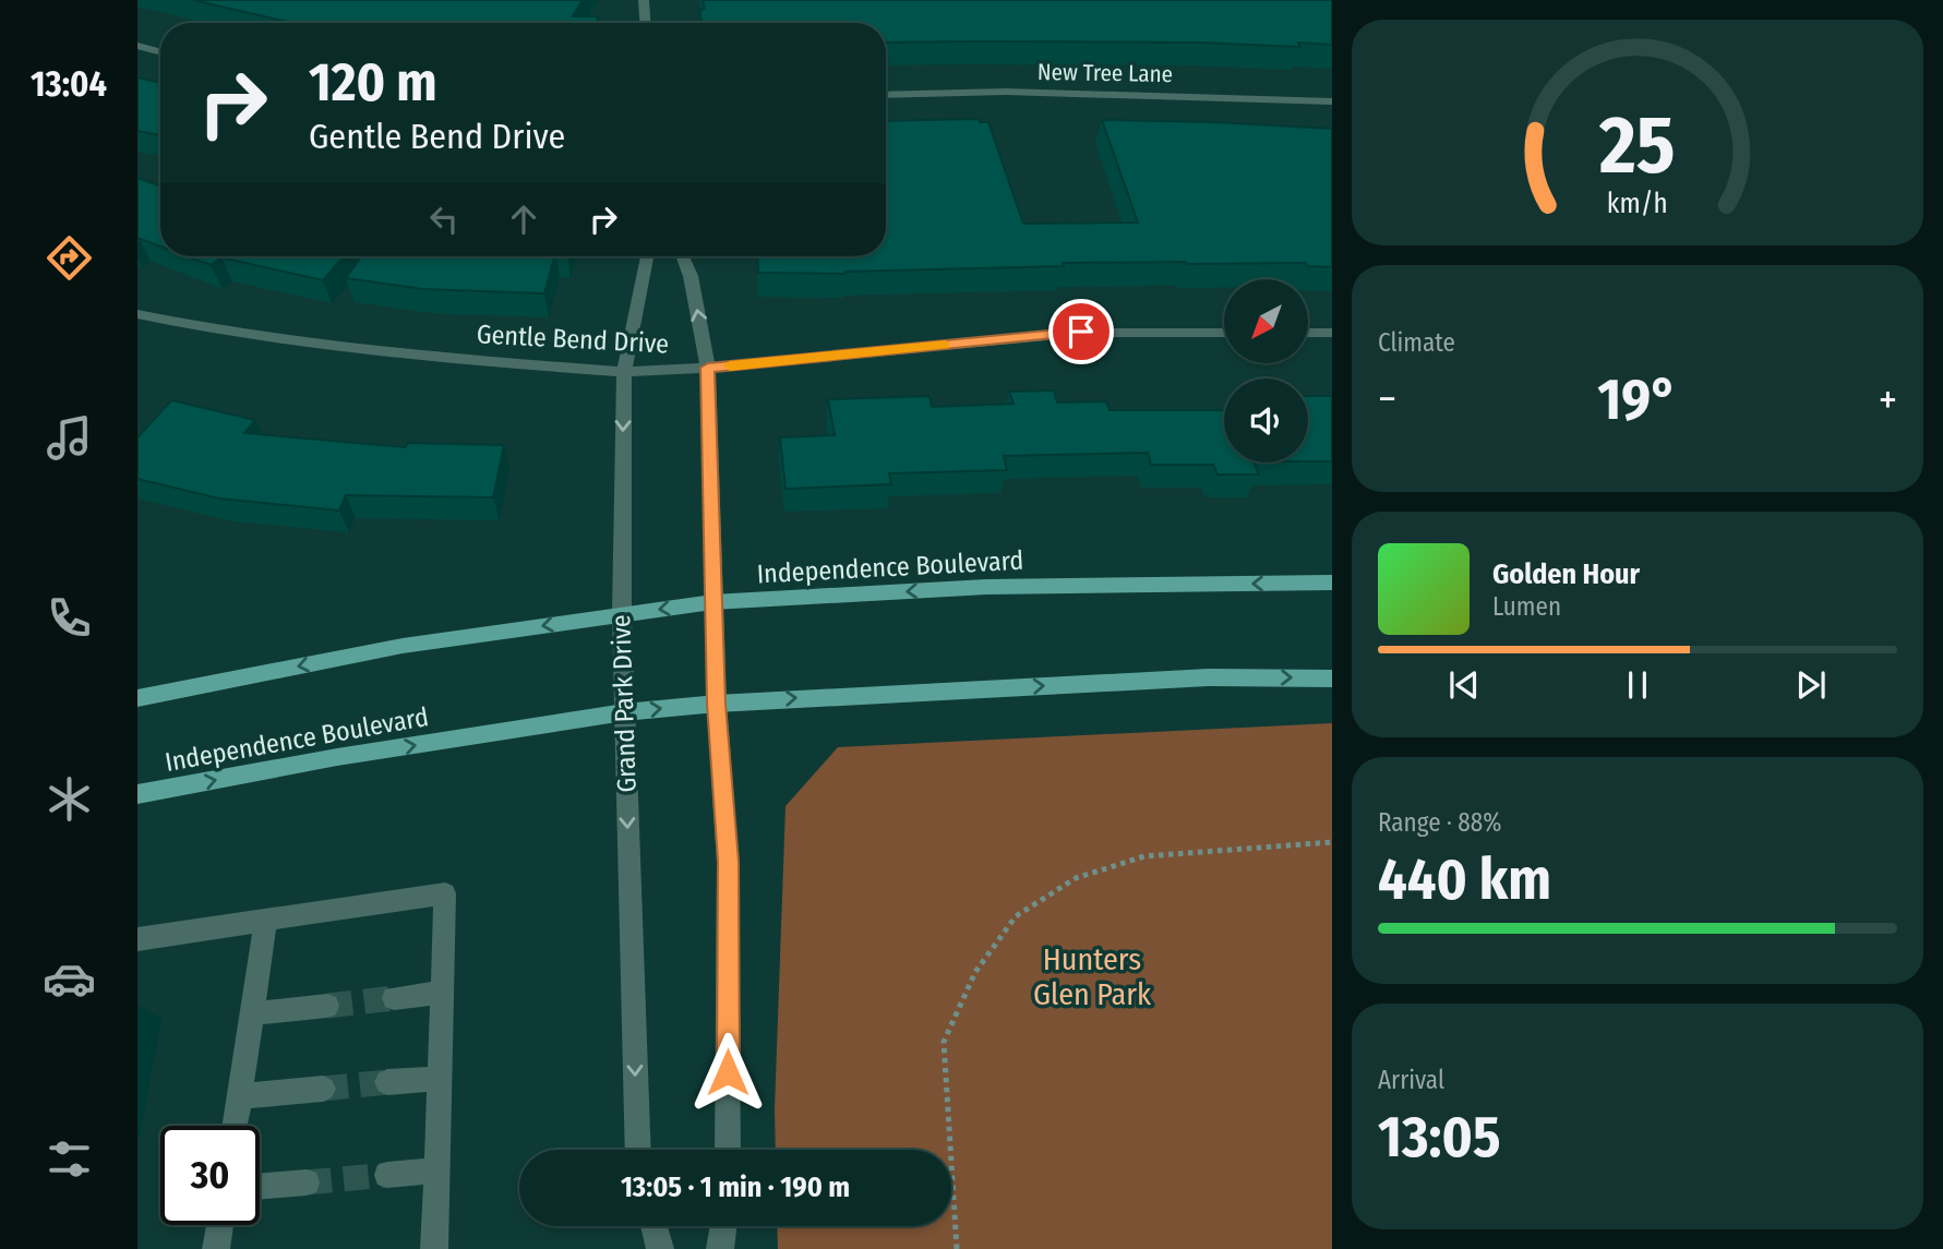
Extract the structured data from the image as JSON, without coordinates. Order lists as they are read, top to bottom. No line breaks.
{"streets":{"main road":["Independence Boulevard"],"street":["New Tree Lane","Gentle Bend Drive","Grand Park Drive"]},"crossings":[["Gentle Bend Drive","Grand Park Drive"],["Independence Boulevard","Grand Park Drive"]],"parks":["Hunters Glen Park"],"north":"bottom left","page":{"tabs":"13:04","turn":["120 m","Gentle Bend Drive"],"tile":["Climate",["Range · 88%","440 km"],["Arrival","13:05"]],"heat":["−","19°","+"],"song":["Golden Hour","Lumen"],"limit":"30","trip":"13:05 · 1 min · 190 m","gauge":["25","km/h"]}}
